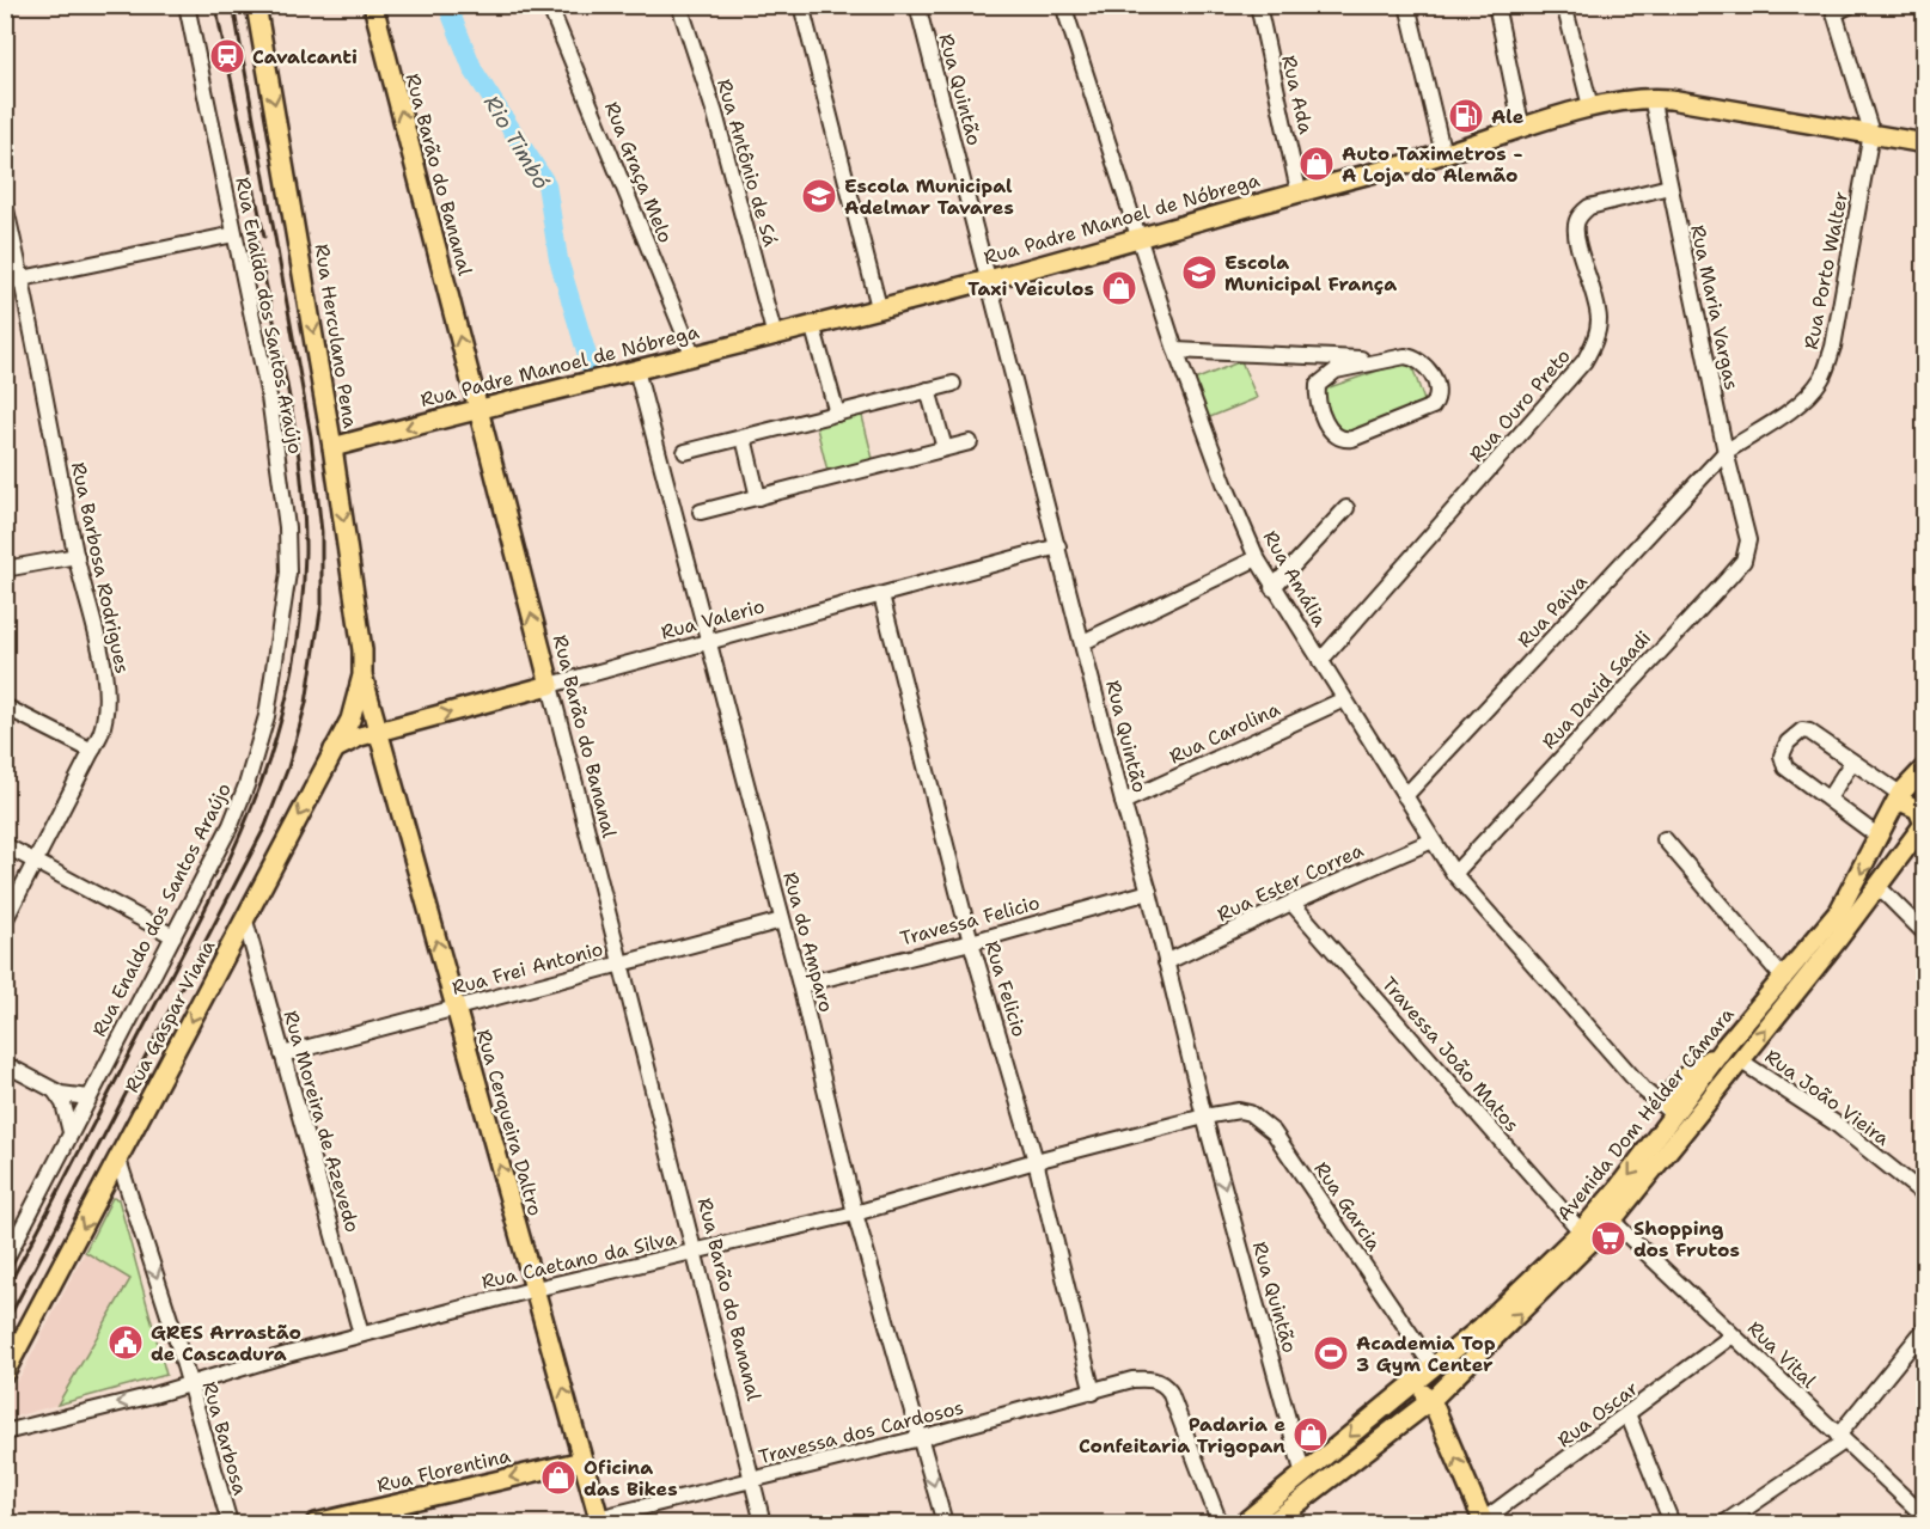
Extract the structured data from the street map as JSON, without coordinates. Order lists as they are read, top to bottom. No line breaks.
{"streets":{"main road":["Rua Barão do Bananal","Rua Padre Manoel de Nóbrega","Rua Herculano Pena","Rua Valerio","Rua Gaspar Viana","Avenida Dom Hélder Câmara","Rua Cerqueira Daltro","Rua Florentina"],"street":["Rua Quintão","Rua Ada","Rua Antônio de Sá","Rua Graça Melo","Rua Porto Walter","Rua Maria Vargas","Rua Enaldo dos Santos Araújo","Rua Ouro Preto","Rua Barbosa Rodrigues","Rua Amália","Rua Paiva","Rua David Saadi","Rua Carolina","Rua Ester Correa","Travessa Felicio","Rua do Amparo","Rua Frei Antonio","Rua Felicio","Travessa João Matos","Rua João Vieira","Rua Moreira de Azevedo","Rua Garcia","Rua Caetano da Silva","Rua Vital","Rua Oscar","Travessa dos Cardosos","Rua Barbosa"]},"crossings":[["Rua Quintão","Rua Padre Manoel de Nóbrega"],["Rua Quintão","Rua Valerio"],["Rua Quintão","Rua Carolina"],["Rua Quintão","Rua Ester Correa"],["Rua Quintão","Travessa Felicio"],["Rua Quintão","Avenida Dom Hélder Câmara"],["Rua Quintão","Rua Garcia"],["Rua Quintão","Rua Caetano da Silva"],["Rua Ada","Rua Padre Manoel de Nóbrega"],["Rua Antônio de Sá","Rua Padre Manoel de Nóbrega"],["Rua Graça Melo","Rua Padre Manoel de Nóbrega"],["Rua Barão do Bananal","Rua Padre Manoel de Nóbrega"],["Rua Barão do Bananal","Rua Valerio"],["Rua Barão do Bananal","Rua Frei Antonio"],["Rua Barão do Bananal","Rua Caetano da Silva"],["Rua Barão do Bananal","Travessa dos Cardosos"],["Rua Padre Manoel de Nóbrega","Rua Porto Walter"],["Rua Padre Manoel de Nóbrega","Rua Maria Vargas"],["Rua Padre Manoel de Nóbrega","Rua Herculano Pena"],["Rua Padre Manoel de Nóbrega","Rua Amália"],["Rua Padre Manoel de Nóbrega","Rua do Amparo"],["Rua Porto Walter","Rua Maria Vargas"],["Rua Porto Walter","Rua Paiva"],["Rua Maria Vargas","Rua Ouro Preto"],["Rua Maria Vargas","Rua Paiva"],["Rua Maria Vargas","Rua David Saadi"],["Rua Herculano Pena","Rua Gaspar Viana"],["Rua Herculano Pena","Rua Cerqueira Daltro"],["Rua Ouro Preto","Rua Amália"],["Rua Amália","Rua Paiva"],["Rua Amália","Rua David Saadi"],["Rua Amália","Rua Carolina"],["Rua Amália","Rua Ester Correa"],["Rua Amália","Avenida Dom Hélder Câmara"],["Rua Valerio","Rua do Amparo"],["Rua Valerio","Rua Felicio"],["Rua Valerio","Rua Cerqueira Daltro"],["Rua Ester Correa","Travessa João Matos"],["Travessa Felicio","Rua do Amparo"],["Travessa Felicio","Rua Felicio"],["Rua do Amparo","Rua Frei Antonio"],["Rua do Amparo","Rua Caetano da Silva"],["Rua do Amparo","Travessa dos Cardosos"],["Rua Frei Antonio","Rua Moreira de Azevedo"],["Rua Frei Antonio","Rua Cerqueira Daltro"],["Rua Felicio","Rua Caetano da Silva"],["Rua Felicio","Travessa dos Cardosos"],["Rua Gaspar Viana","Rua Moreira de Azevedo"],["Rua Gaspar Viana","Rua Cerqueira Daltro"],["Rua Gaspar Viana","Rua Barbosa"],["Travessa João Matos","Avenida Dom Hélder Câmara"],["Rua João Vieira","Avenida Dom Hélder Câmara"],["Avenida Dom Hélder Câmara","Rua Garcia"],["Avenida Dom Hélder Câmara","Rua Vital"],["Rua Moreira de Azevedo","Rua Caetano da Silva"],["Rua Cerqueira Daltro","Rua Caetano da Silva"],["Rua Cerqueira Daltro","Travessa dos Cardosos"],["Rua Cerqueira Daltro","Rua Florentina"],["Rua Garcia","Rua Caetano da Silva"],["Rua Caetano da Silva","Rua Barbosa"],["Rua Vital","Rua Oscar"]],"one_way":["Rua Barão do Bananal","Rua Herculano Pena","Rua Gaspar Viana","Rua Cerqueira Daltro","Rua Barbosa","Rua Florentina"],"water":["Rio Timbó"],"places":{"station":["Cavalcanti"],"fuel station":["Ale"],"shop":["Auto Taximetros - A Loja do Alemão","Taxi Veiculos","Padaria e Confeitaria Trigopan","Oficina das Bikes"],"school or university":["Escola Municipal Adelmar Tavares","Escola Municipal França"],"supermarket":["Shopping dos Frutos"],"public building":["GRES Arrastão de Cascadura"],"sports":["Academia Top 3 Gym Center"]}}
